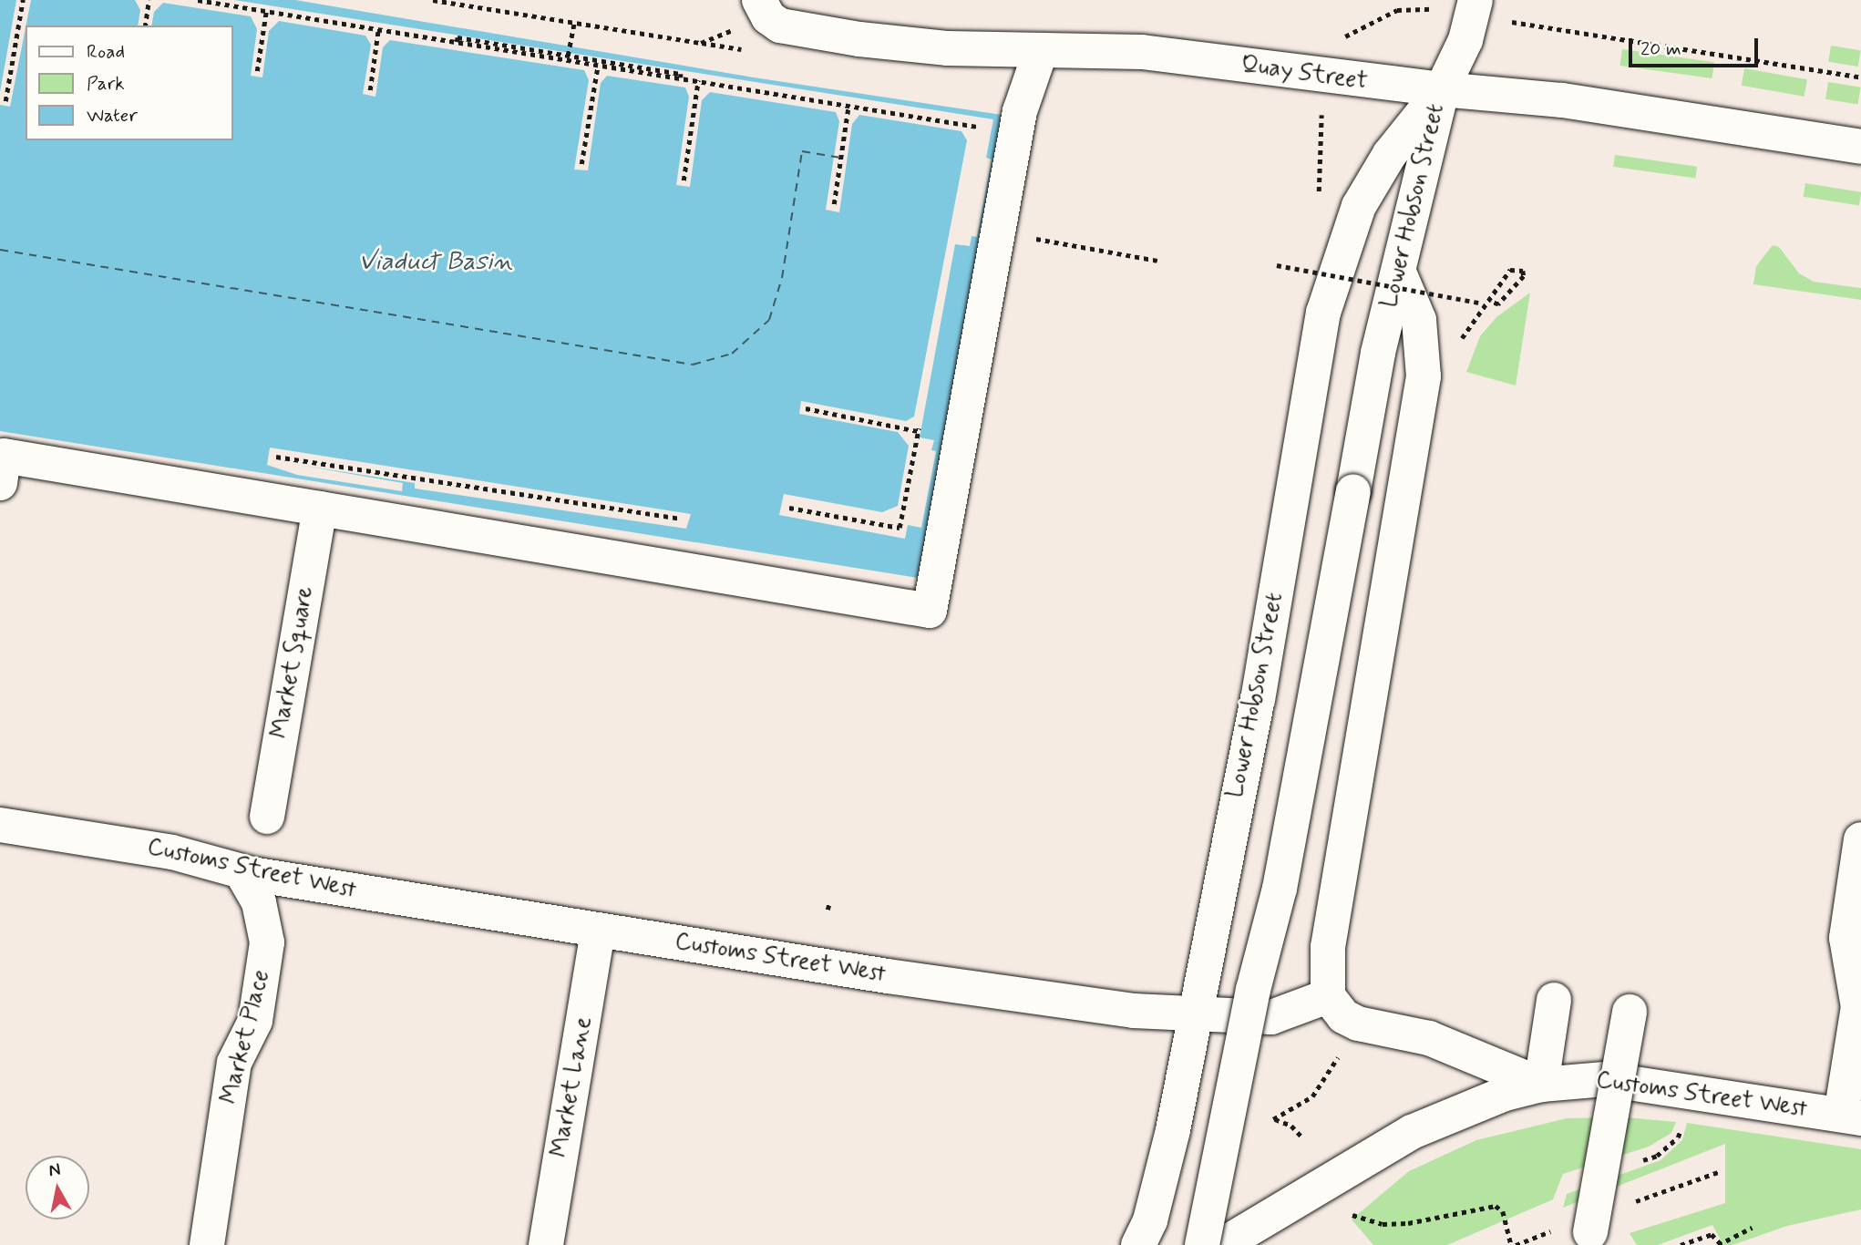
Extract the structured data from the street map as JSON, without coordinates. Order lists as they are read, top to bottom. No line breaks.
{"streets":{"street":["Quay Street","Lower Hobson Street","Market Square","Customs Street West","Market Place","Market Lane"]},"crossings":[["Quay Street","Lower Hobson Street"],["Lower Hobson Street","Customs Street West"],["Customs Street West","Market Place"],["Customs Street West","Market Lane"]],"water":["Viaduct Basin"],"legend":["Road","Park","Water"],"scale_bar":"20 m","north":"top"}
